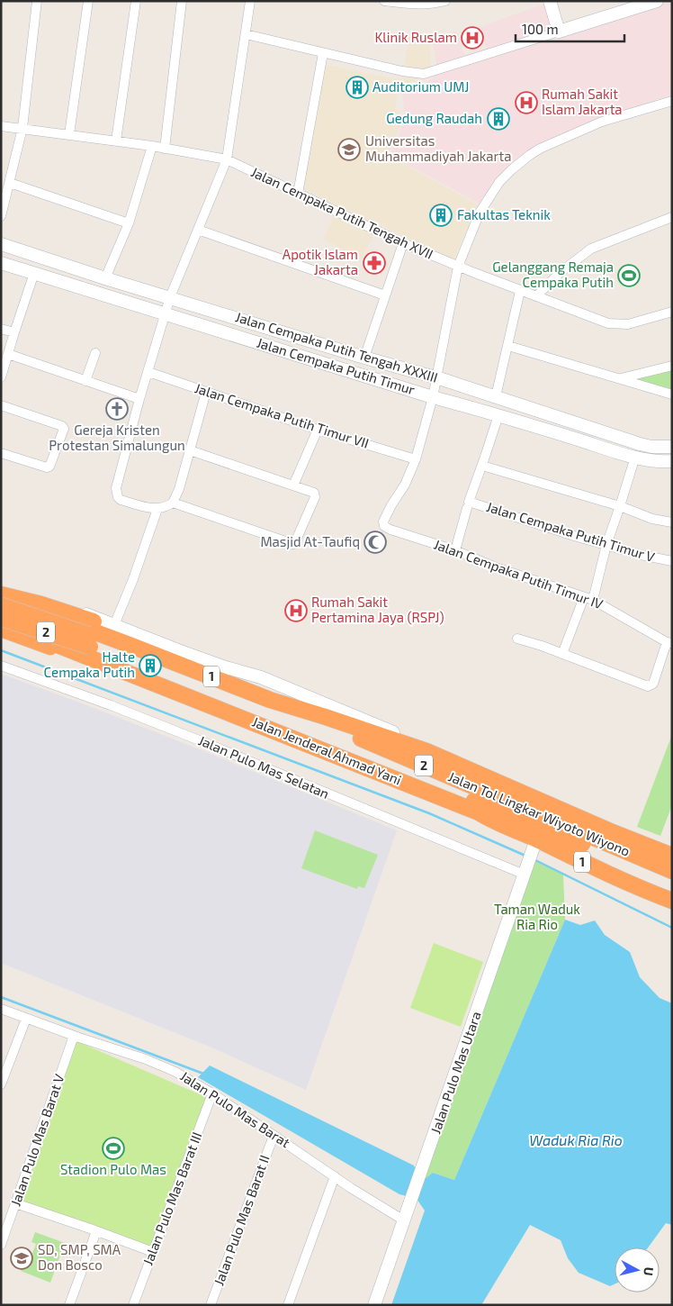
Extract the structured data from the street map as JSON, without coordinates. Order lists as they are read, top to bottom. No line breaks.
{"streets":{"highway":["2","1","Jalan Jenderal Ahmad Yani","Jalan Tol Lingkar Wiyoto Wiyono"],"street":["Jalan Cempaka Putih Tengah XVII","Jalan Cempaka Putih Tengah XXXIII","Jalan Cempaka Putih Timur","Jalan Cempaka Putih Timur VII","Jalan Cempaka Putih Timur V","Jalan Cempaka Putih Timur IV","Jalan Pulo Mas Selatan","Jalan Pulo Mas Utara","Jalan Pulo Mas Barat","Jalan Pulo Mas Barat V","Jalan Pulo Mas Barat III","Jalan Pulo Mas Barat II"]},"crossings":[["Jalan Cempaka Putih Tengah XXXIII","Jalan Cempaka Putih Timur"],["Jalan Cempaka Putih Timur VII","Jalan Cempaka Putih Timur IV"],["Jalan Jenderal Ahmad Yani","Jalan Tol Lingkar Wiyoto Wiyono"],["Jalan Jenderal Ahmad Yani","Jalan Pulo Mas Utara"],["Jalan Pulo Mas Selatan","Jalan Pulo Mas Utara"],["Jalan Pulo Mas Utara","Jalan Pulo Mas Barat"],["Jalan Pulo Mas Barat","Jalan Pulo Mas Barat V"],["Jalan Pulo Mas Barat","Jalan Pulo Mas Barat III"],["Jalan Pulo Mas Barat","Jalan Pulo Mas Barat II"]],"water":["Waduk Ria Rio"],"parks":["Taman Waduk Ria Rio"],"places":{"hospital":["Klinik Ruslam","Rumah Sakit Islam Jakarta","Rumah Sakit Pertamina Jaya (RSPJ)"],"building":["Auditorium UMJ","Gedung Raudah","Fakultas Teknik","Halte Cempaka Putih"],"school or university":["Universitas Muhammadiyah Jakarta","SD, SMP, SMA Don Bosco"],"pharmacy":["Apotik Islam Jakarta"],"sports":["Gelanggang Remaja Cempaka Putih","Stadion Pulo Mas"],"church":["Gereja Kristen Protestan Simalungun"],"mosque":["Masjid At-Taufiq"]},"scale_bar":"100 m","north":"right"}
